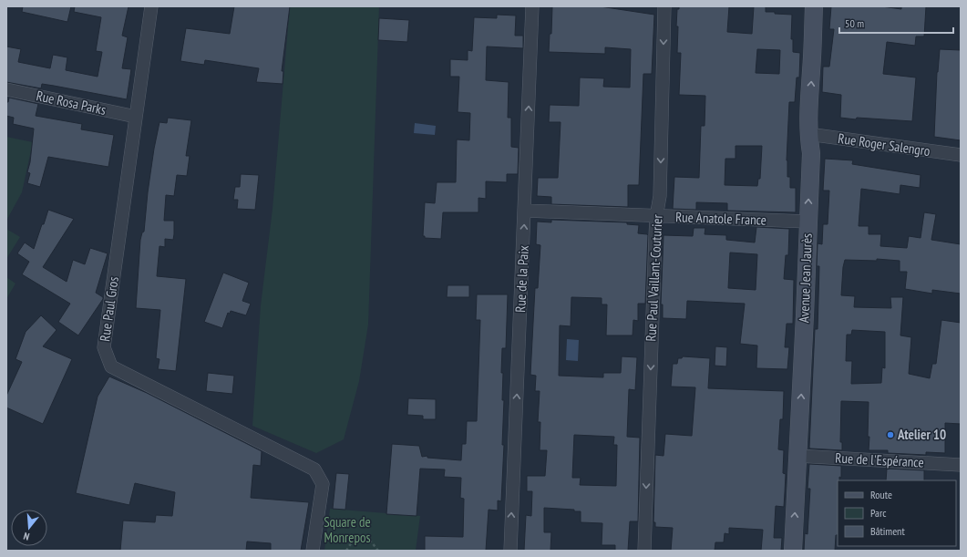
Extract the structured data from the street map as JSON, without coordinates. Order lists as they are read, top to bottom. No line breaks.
{"streets":{"street":["Rue Rosa Parks","Rue Roger Salengro","Rue Anatole France","Rue Paul Vaillant-Couturier","Avenue Jean Jaurès","Rue de la Paix","Rue Paul Gros","Rue de l'Espérance"]},"crossings":[["Rue Rosa Parks","Rue Paul Gros"],["Rue Roger Salengro","Avenue Jean Jaurès"],["Rue Anatole France","Rue Paul Vaillant-Couturier"],["Rue Anatole France","Avenue Jean Jaurès"],["Rue Anatole France","Rue de la Paix"],["Avenue Jean Jaurès","Rue de l'Espérance"]],"one_way":["Rue Paul Vaillant-Couturier","Avenue Jean Jaurès","Rue de la Paix"],"parks":["Square de Monrepos"],"places":["Atelier 10"],"legend":["Route","Parc","Bâtiment"],"scale_bar":"50 m","north":"bottom"}
